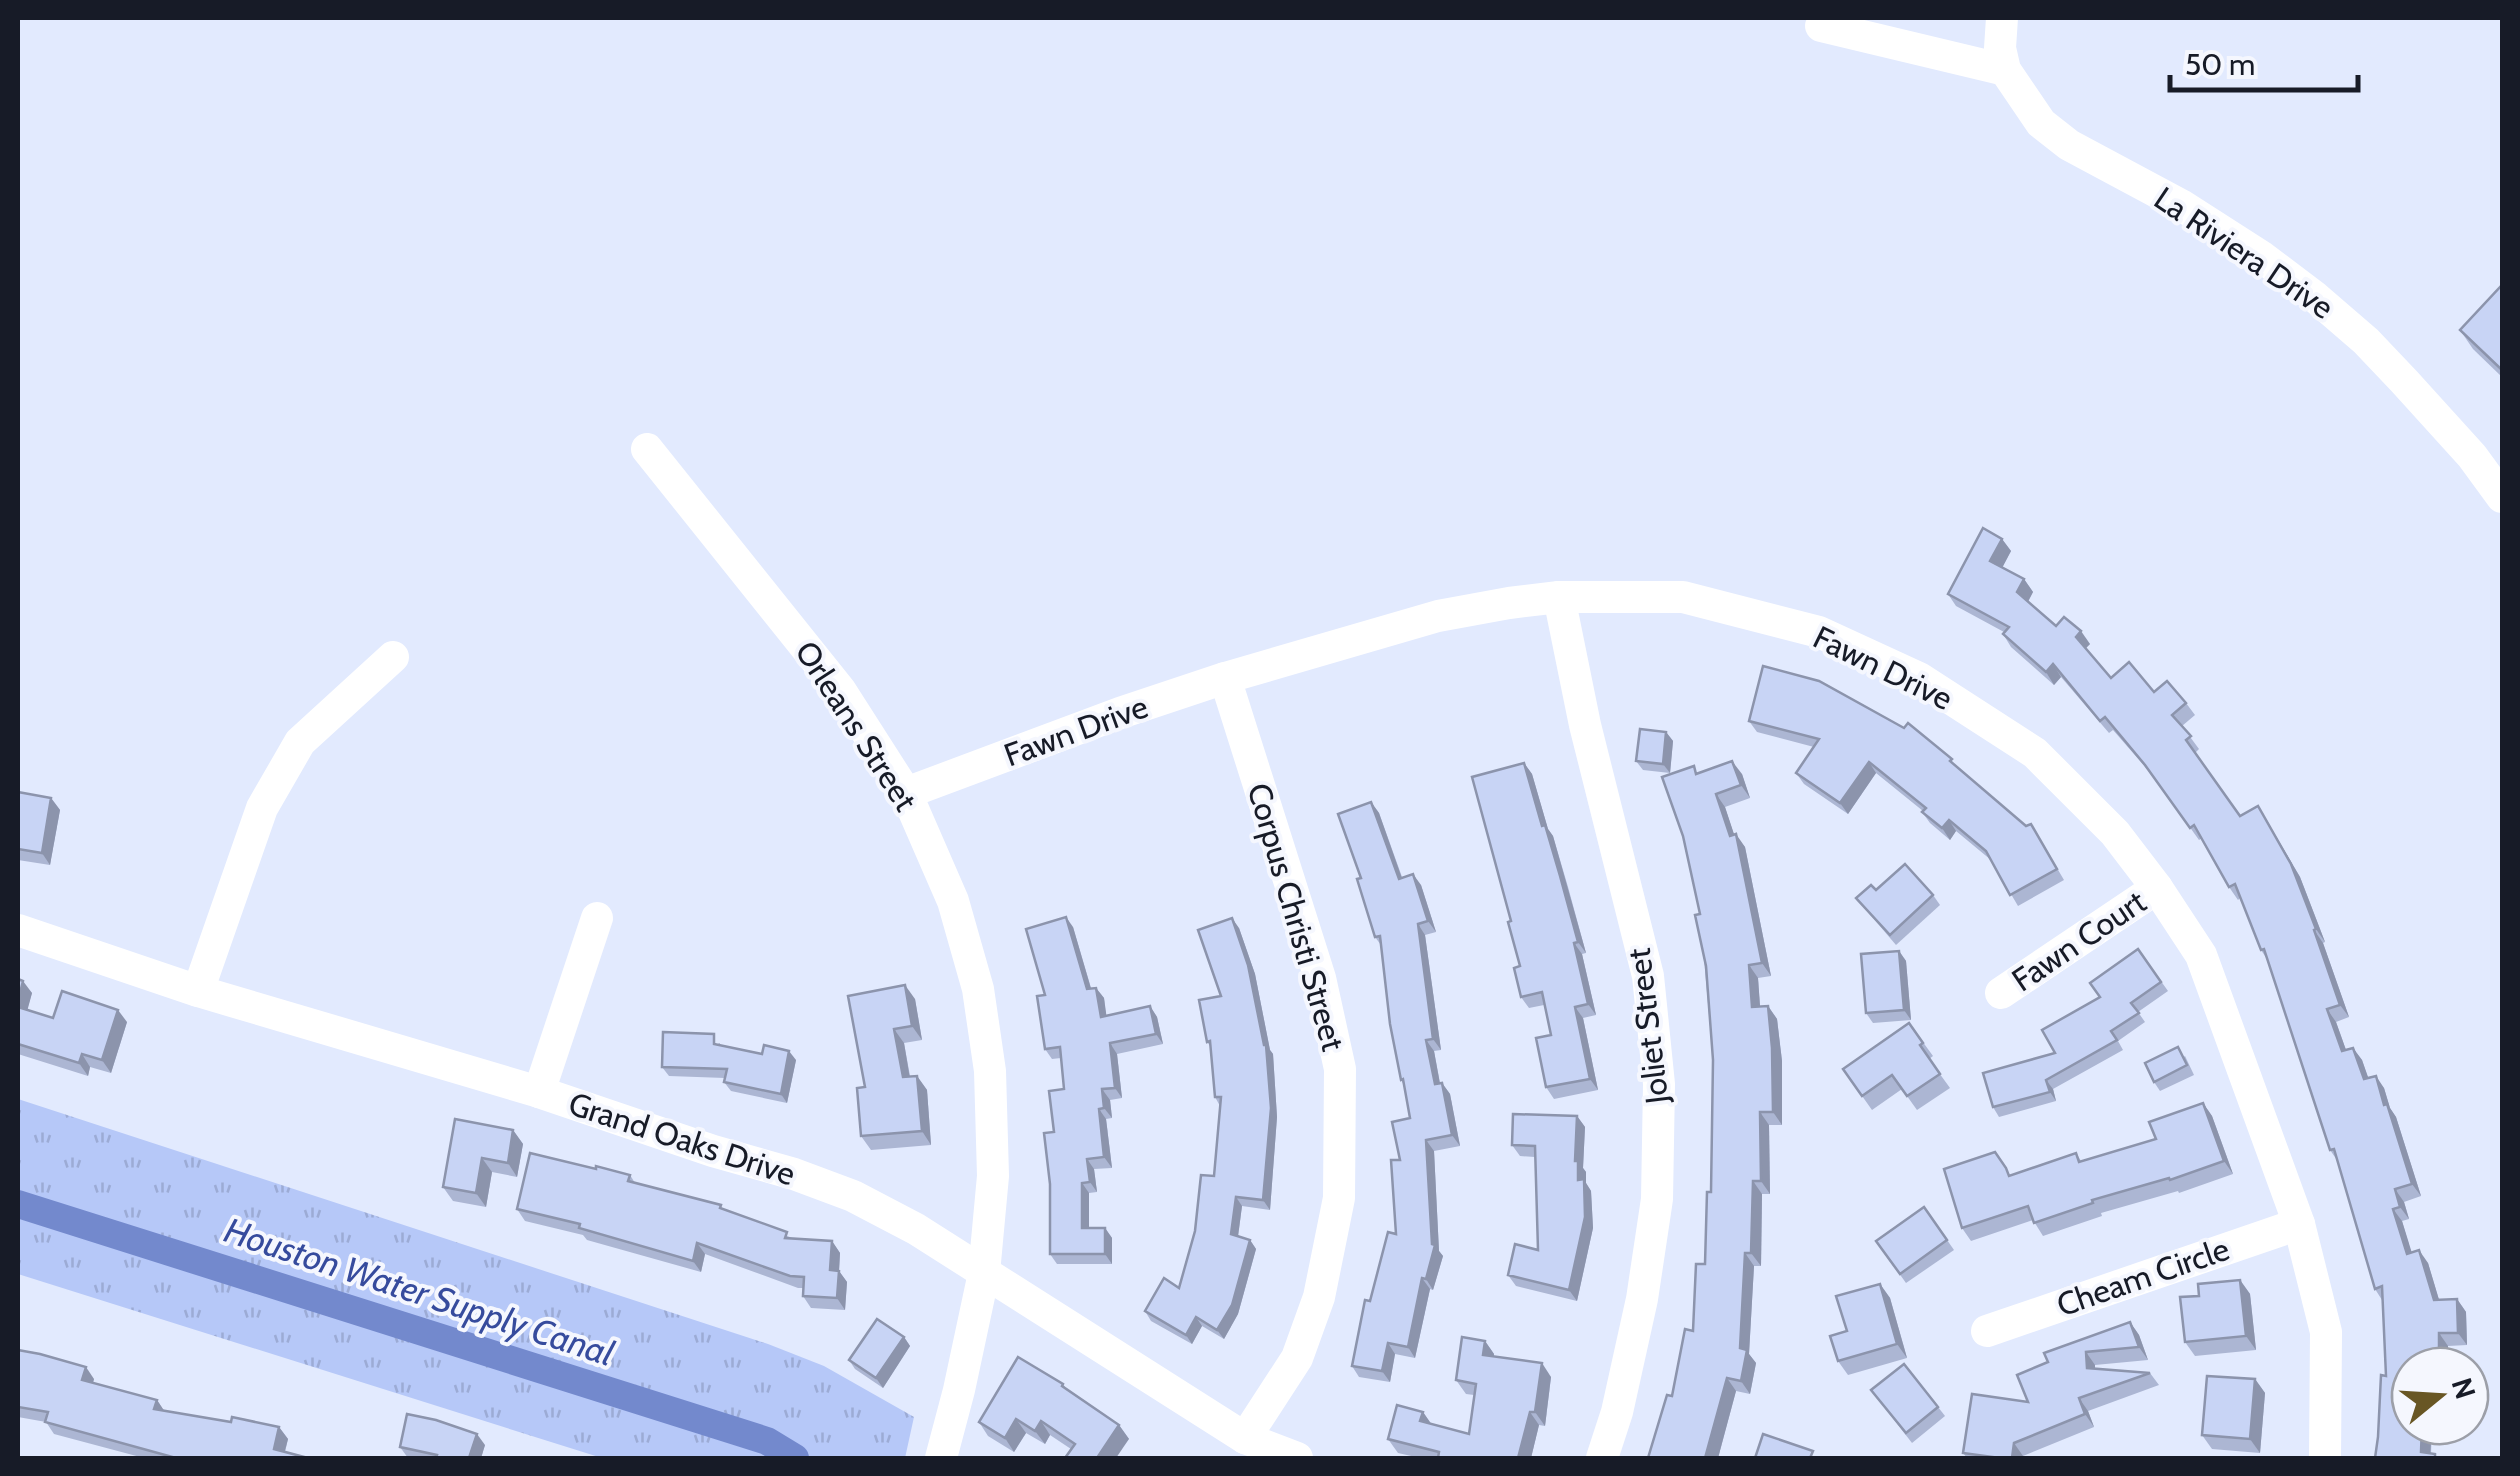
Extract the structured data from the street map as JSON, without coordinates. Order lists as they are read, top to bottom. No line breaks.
{"streets":{"street":["La Riviera Drive","Fawn Drive","Orleans Street","Corpus Christi Street","Fawn Court","Joliet Street","Grand Oaks Drive","Cheam Circle"]},"crossings":[["Fawn Drive","Orleans Street"],["Fawn Drive","Corpus Christi Street"],["Fawn Drive","Fawn Court"],["Fawn Drive","Joliet Street"],["Fawn Drive","Cheam Circle"],["Orleans Street","Grand Oaks Drive"],["Corpus Christi Street","Grand Oaks Drive"]],"water":["Houston Water Supply Canal"],"scale_bar":"50 m","north":"right"}
